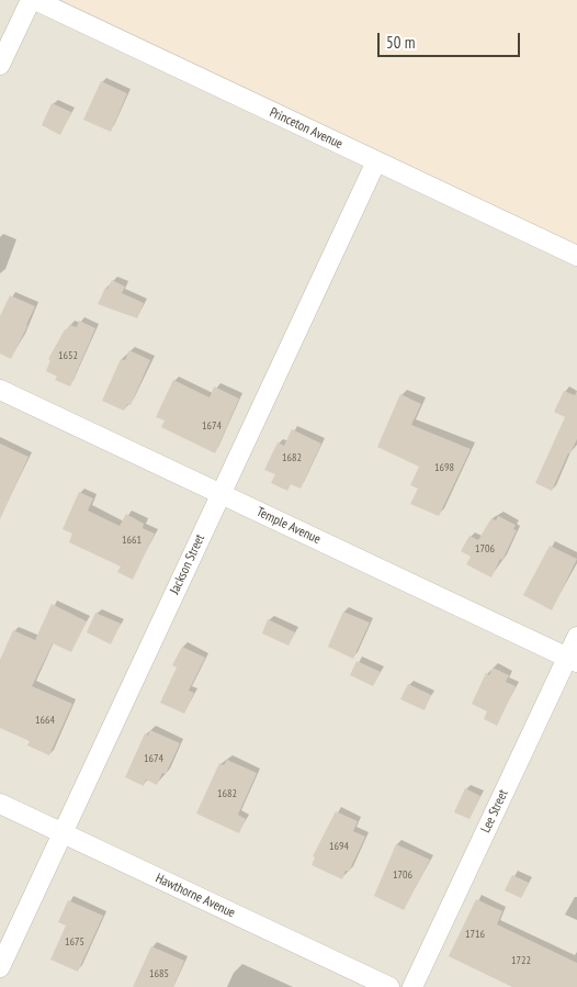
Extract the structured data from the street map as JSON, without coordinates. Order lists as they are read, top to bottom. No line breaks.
{"streets":{"street":["Princeton Avenue","Temple Avenue","Jackson Street","Lee Street","Hawthorne Avenue"]},"crossings":[["Princeton Avenue","Jackson Street"],["Temple Avenue","Jackson Street"],["Temple Avenue","Lee Street"],["Jackson Street","Hawthorne Avenue"]],"house_numbers":["1652","1674","1682","1698","1661","1706","1664","1674","1682","1694","1706","1716","1675","1722","1685"],"scale_bar":"50 m"}
